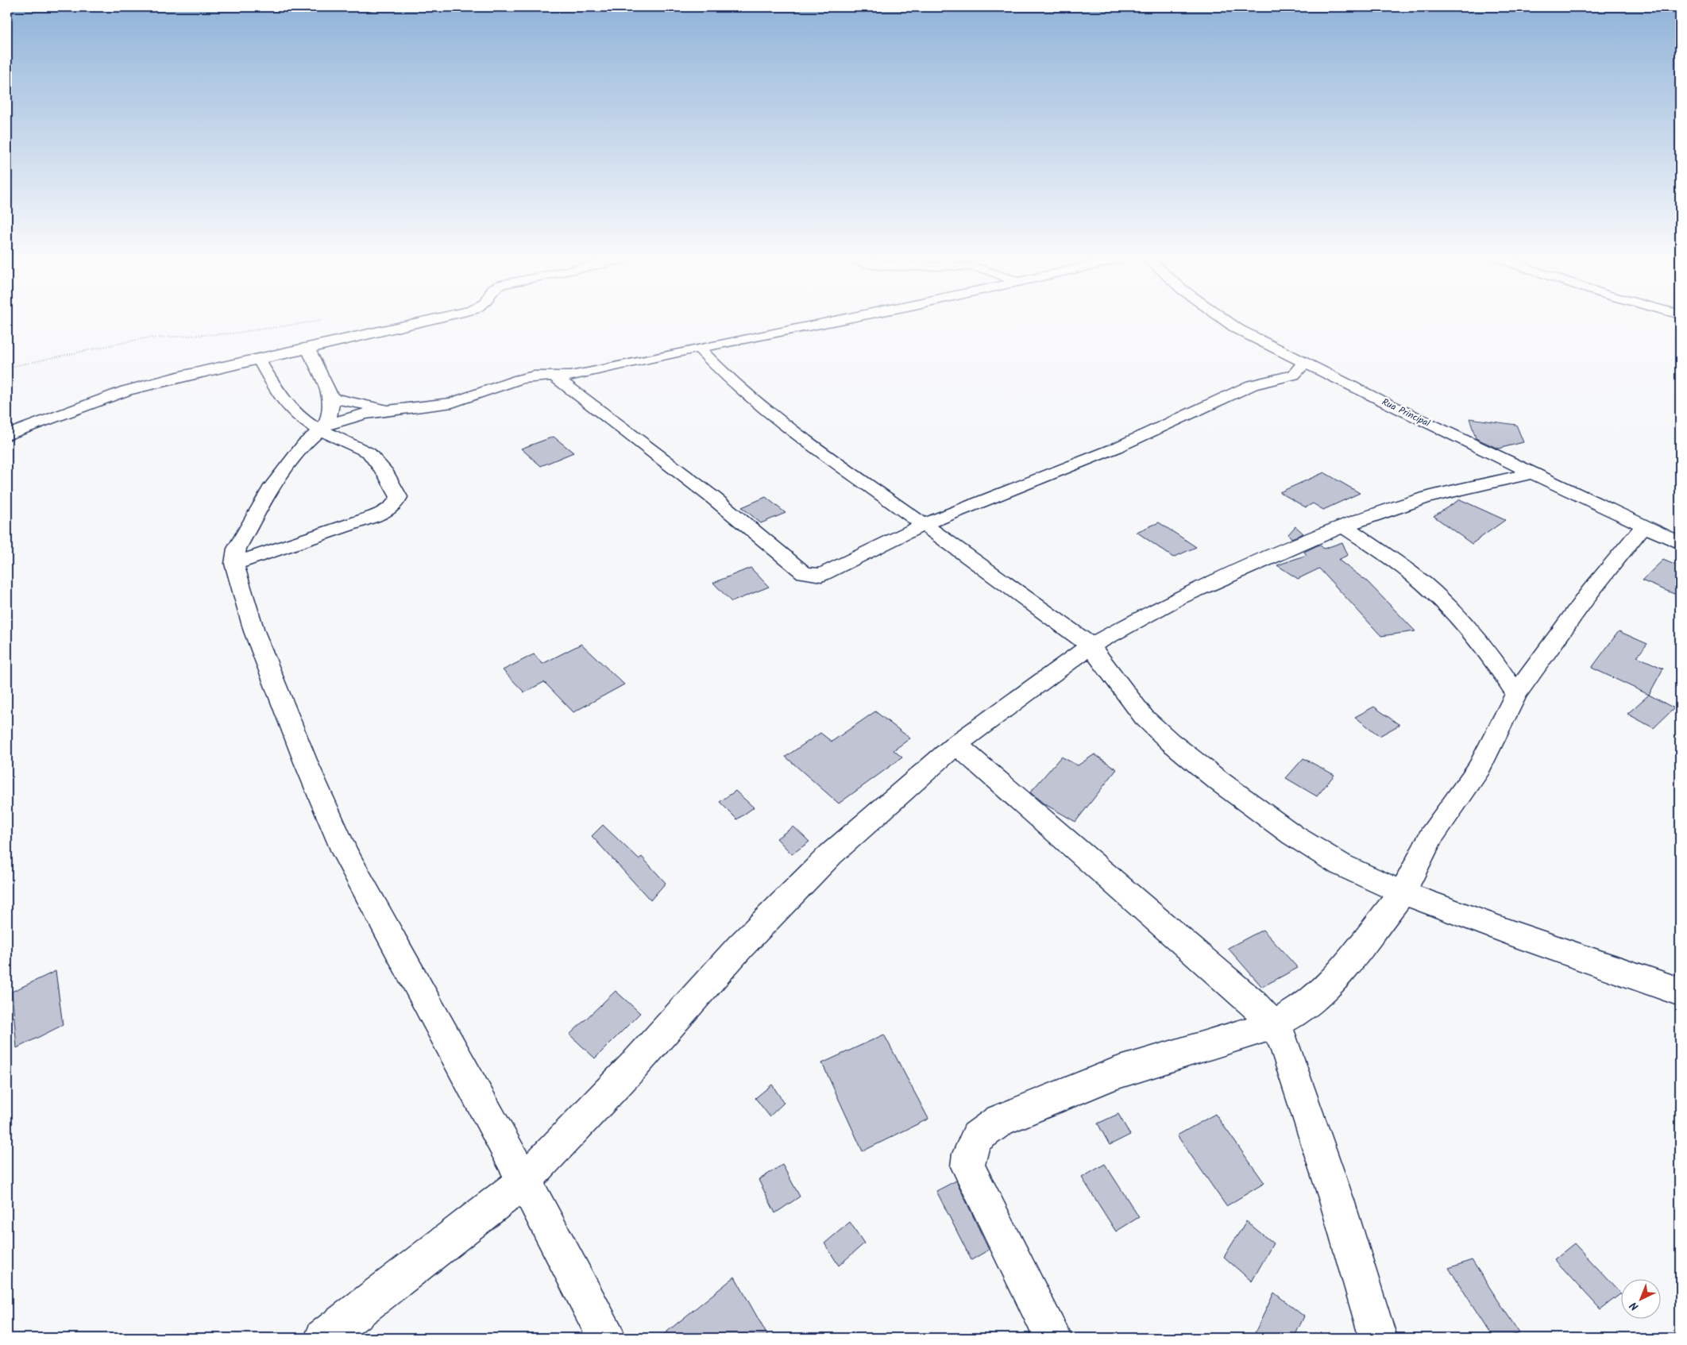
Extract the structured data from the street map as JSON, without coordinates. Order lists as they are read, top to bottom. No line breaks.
{"streets":{"street":["Rua Principal"]},"north":"bottom left"}
